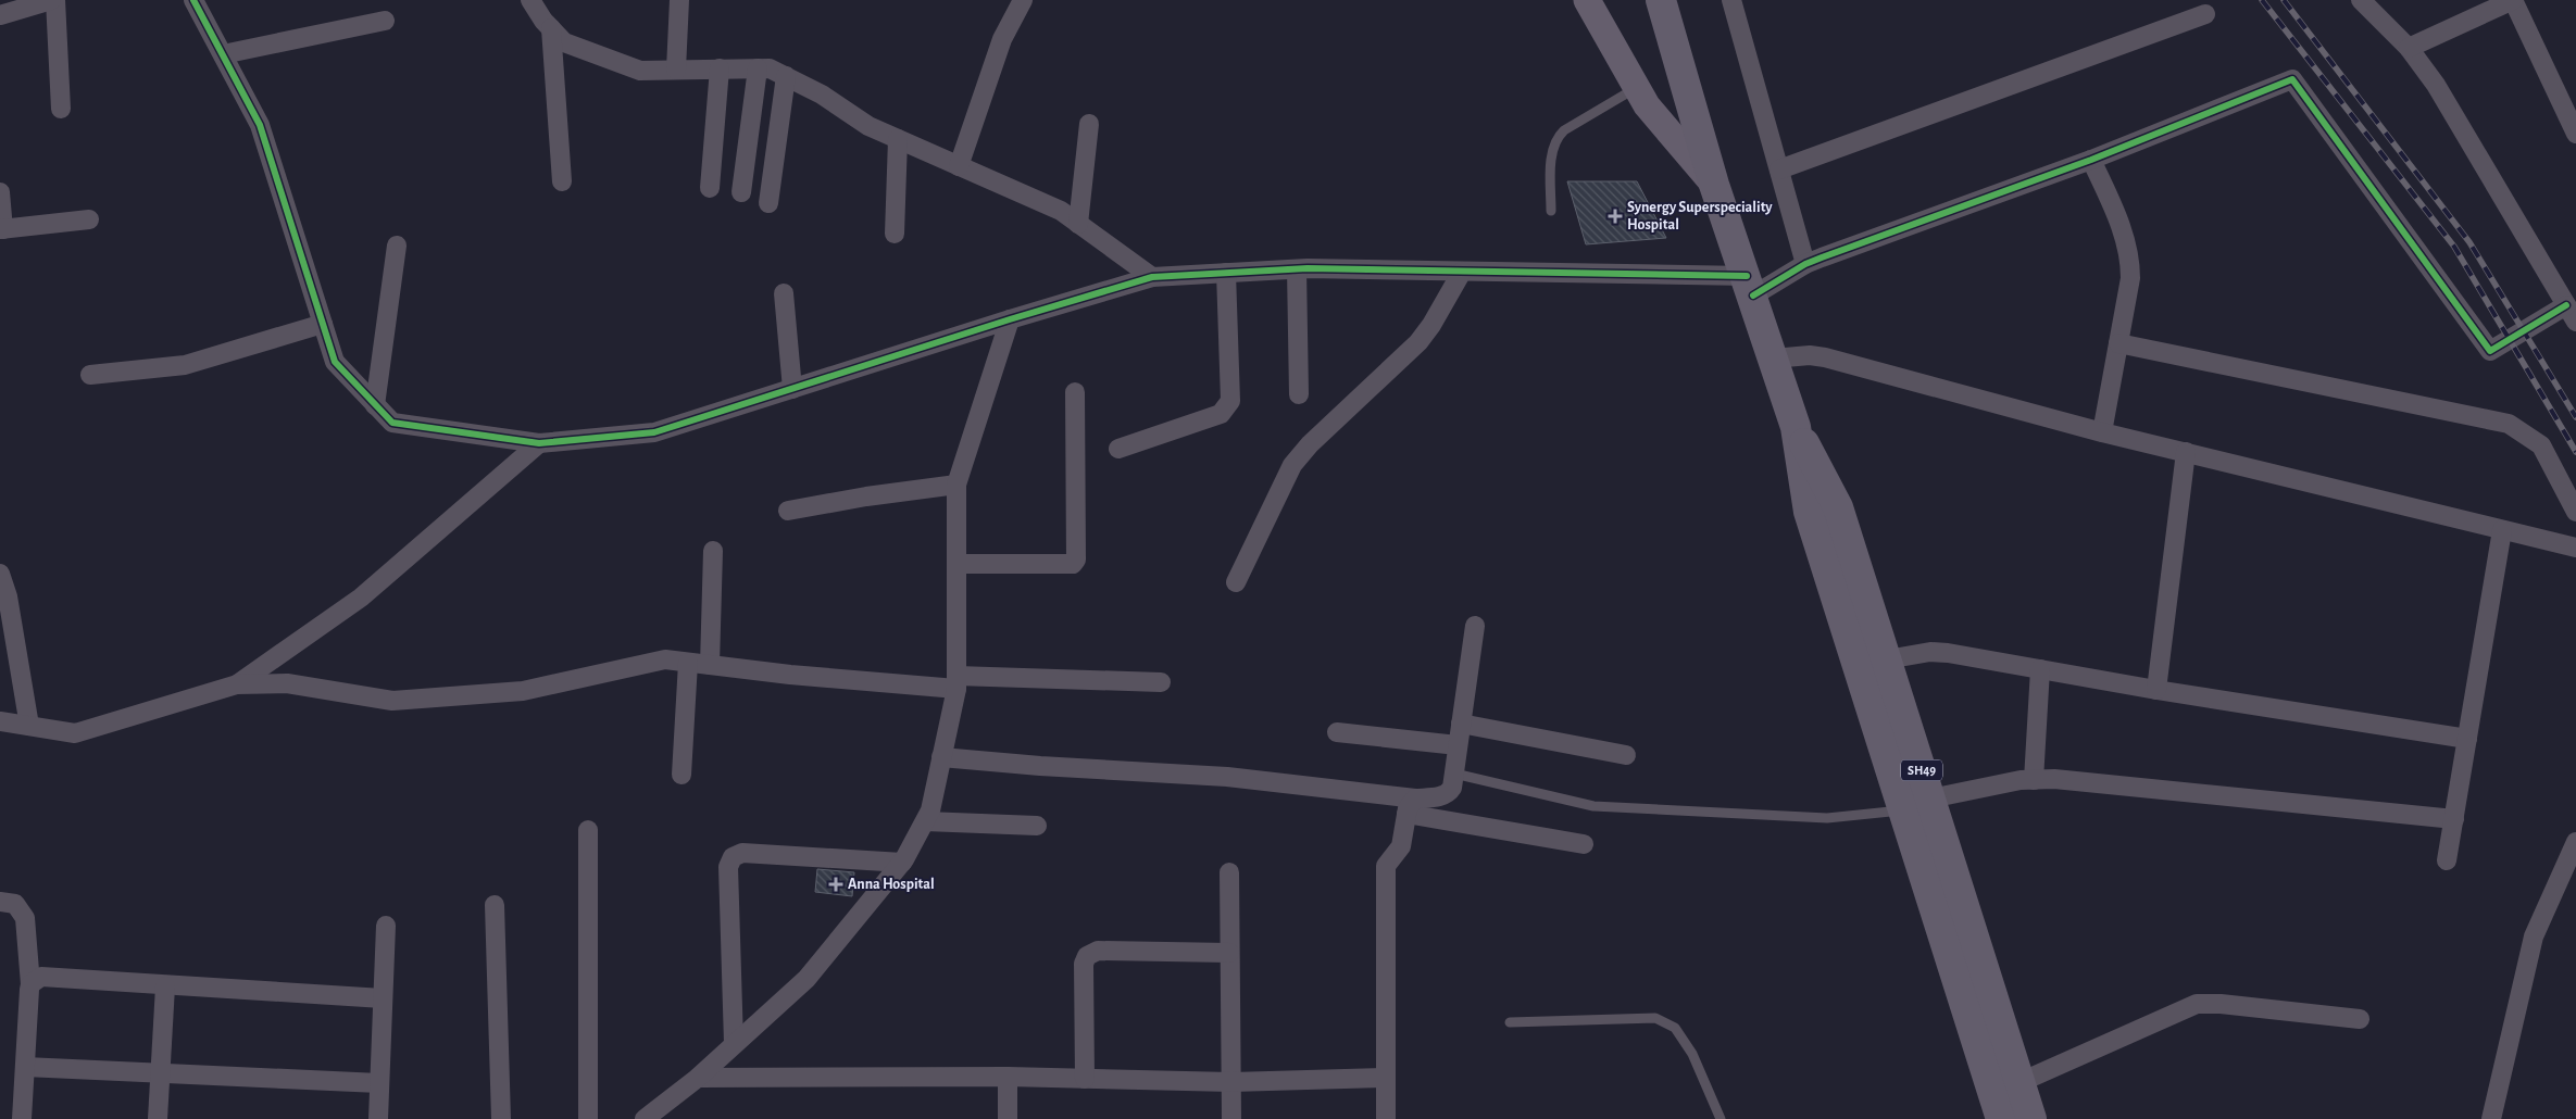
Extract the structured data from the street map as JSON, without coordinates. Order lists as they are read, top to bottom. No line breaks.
{"streets":{"main road":["SH49"]},"places":{"health":["Synergy Superspeciality Hospital","Anna Hospital"]}}
